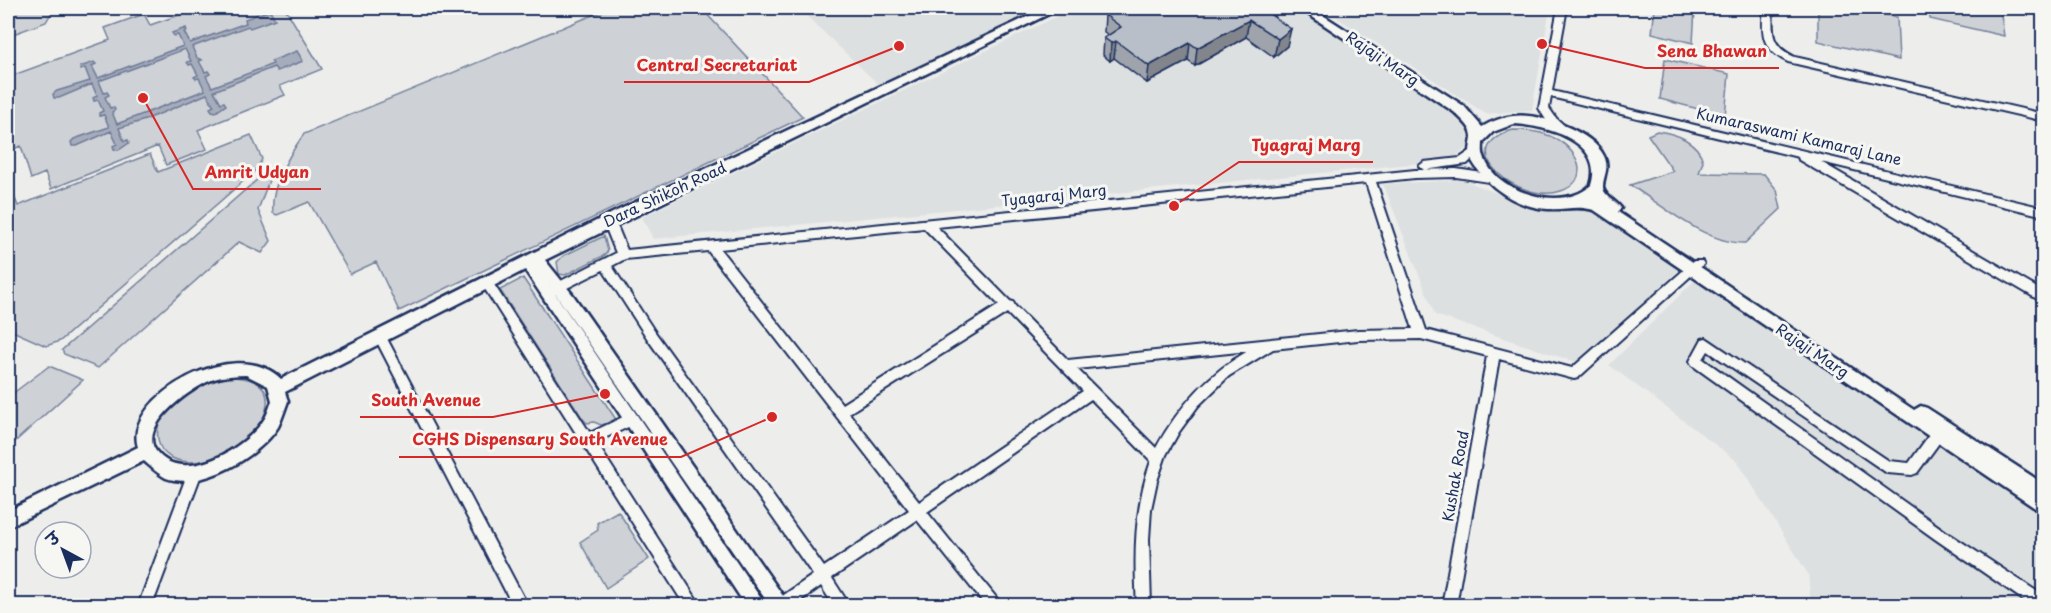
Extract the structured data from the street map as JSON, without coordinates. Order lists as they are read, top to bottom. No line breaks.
{"streets":{"main road":["Rajaji Marg","Dara Shikoh Road"],"street":["Kumaraswami Kamaraj Lane","Tyagaraj Marg","Kushak Road"]},"crossings":[["Rajaji Marg","Tyagaraj Marg"]],"places":["Sena Bhawan","Central Secretariat","Amrit Udyan","Tyagraj Marg","South Avenue","CGHS Dispensary South Avenue"],"north":"top left"}
